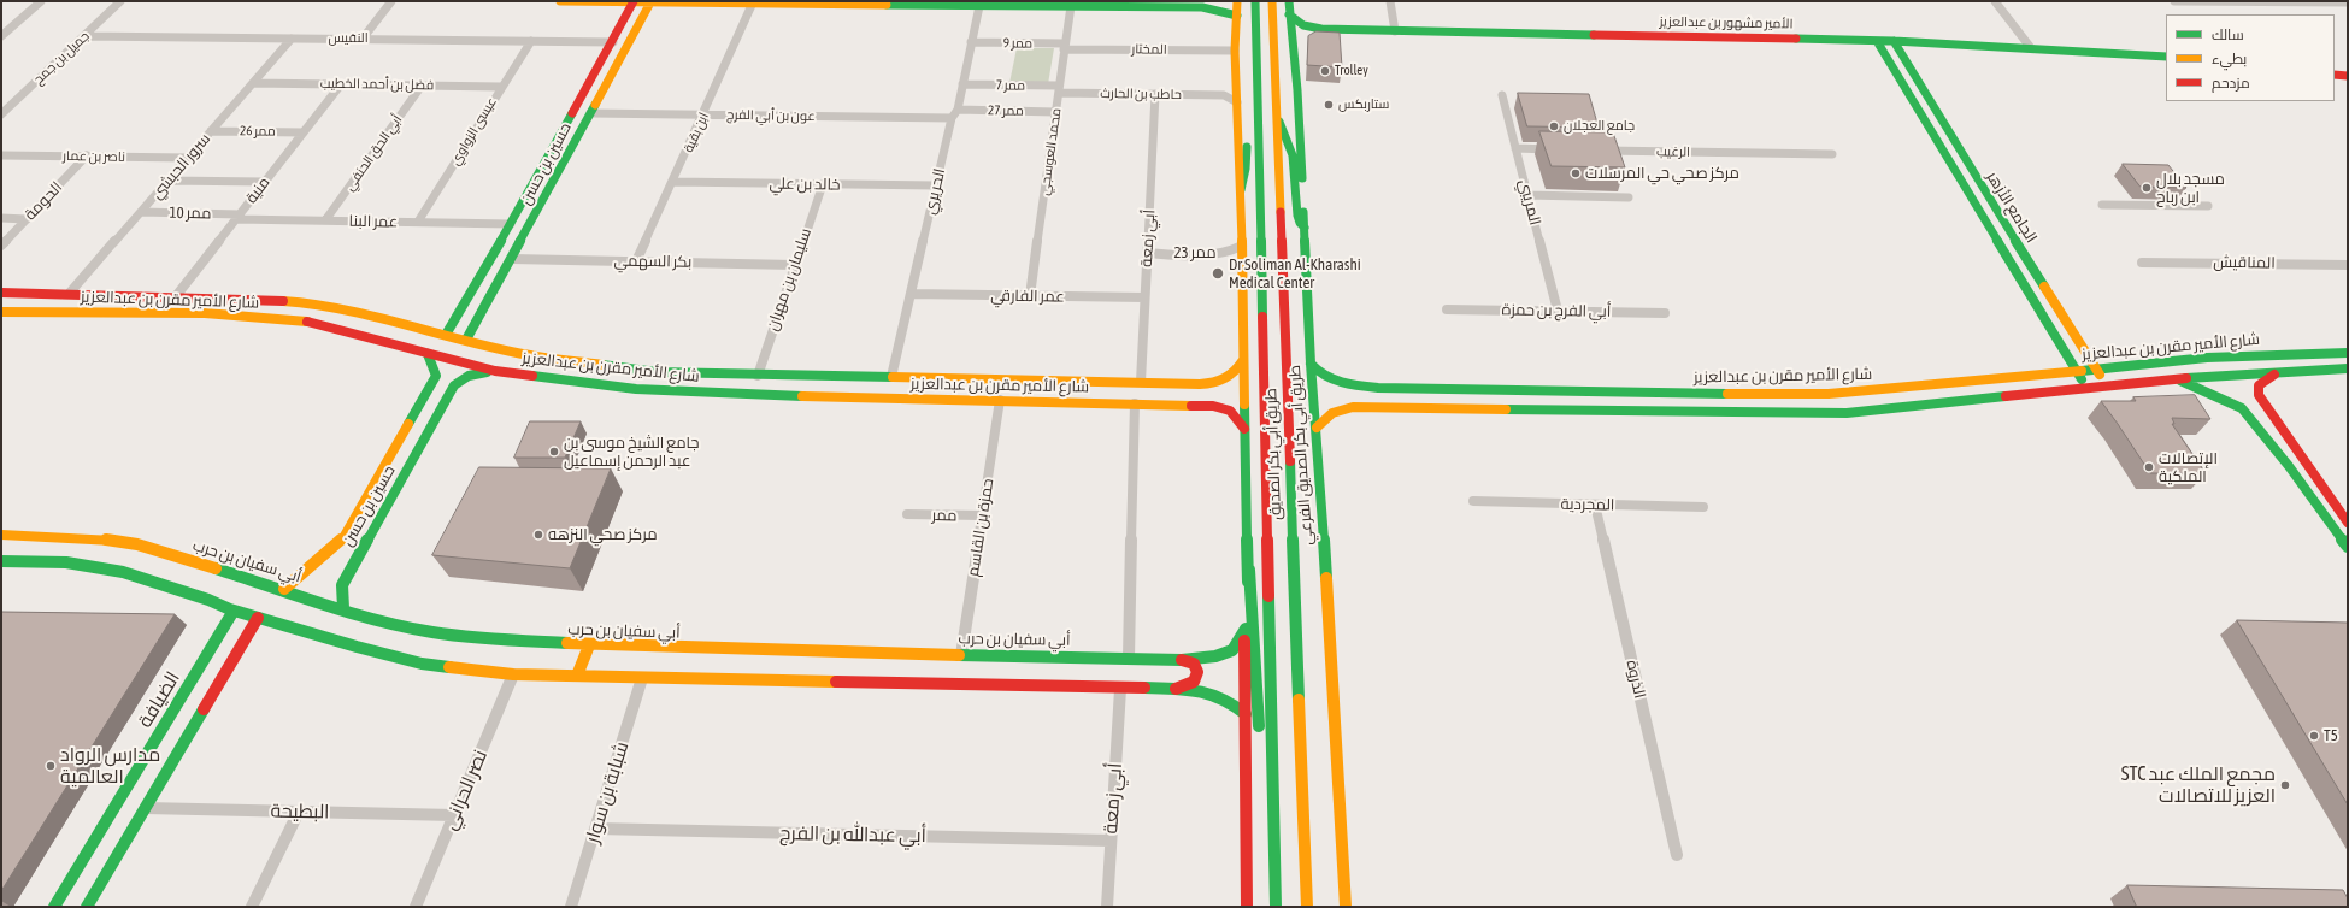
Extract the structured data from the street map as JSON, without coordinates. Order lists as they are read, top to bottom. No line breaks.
{"streets":{"street":["الأمير مشهور بن عبدالعزيز","النفيس","ممر 9","المختار","جميل بن جمح","فضل بن أحمد الخطيب","ممر 7","حاطب بن الحارث","ممر 27","عون بن أبي الفرج","ممر 26","عيسى الزواوي","ابن بقية","محمد العوسجي","الرغيب","أبي الحق الحنفي","ناصر بن عمار","حسين بن حسن","سرور الحبشي","خالد بن علي","منية","الحريري","الحومة","المريبي","الجامع الأزهر","ممر 10","عمر البنا","أبي زمعة","ممر 23","بكر السهمي","المناقيش","سليمان بن مهران","عمر الفارقي","شارع الأمير مقرن بن عبدالعزيز","أبي الفرج بن حمزة","طريق أبي بكر الصديق","طريق أبي بكر الصديق الفرعي","المجردية","ممر","حمزة بن القاسم","أبي سفيان بن حرب","الذروة","الضيافة","نصر الحراني","شبابة بن سوار","البطيحة","أبي عبدالله بن الفرج"]},"crossings":[["الأمير مشهور بن عبدالعزيز","الجامع الأزهر"],["الأمير مشهور بن عبدالعزيز","طريق أبي بكر الصديق الفرعي"],["النفيس","جميل بن جمح"],["النفيس","عيسى الزواوي"],["النفيس","حسين بن حسن"],["النفيس","سرور الحبشي"],["ممر 9","المختار"],["ممر 9","محمد العوسجي"],["ممر 9","الحريري"],["المختار","محمد العوسجي"],["فضل بن أحمد الخطيب","عيسى الزواوي"],["فضل بن أحمد الخطيب","أبي الحق الحنفي"],["فضل بن أحمد الخطيب","سرور الحبشي"],["فضل بن أحمد الخطيب","منية"],["ممر 7","حاطب بن الحارث"],["ممر 7","محمد العوسجي"],["ممر 7","الحريري"],["حاطب بن الحارث","محمد العوسجي"],["حاطب بن الحارث","أبي زمعة"],["ممر 27","محمد العوسجي"],["ممر 27","الحريري"],["عون بن أبي الفرج","ابن بقية"],["عون بن أبي الفرج","حسين بن حسن"],["عون بن أبي الفرج","الحريري"],["ممر 26","سرور الحبشي"],["ممر 26","منية"],["عيسى الزواوي","عمر البنا"],["ابن بقية","خالد بن علي"],["ابن بقية","بكر السهمي"],["محمد العوسجي","عمر الفارقي"],["أبي الحق الحنفي","عمر البنا"],["ناصر بن عمار","سرور الحبشي"],["ناصر بن عمار","الحومة"],["حسين بن حسن","عمر البنا"],["حسين بن حسن","بكر السهمي"],["حسين بن حسن","شارع الأمير مقرن بن عبدالعزيز"],["حسين بن حسن","أبي سفيان بن حرب"],["سرور الحبشي","ممر 10"],["سرور الحبشي","شارع الأمير مقرن بن عبدالعزيز"],["خالد بن علي","الحريري"],["خالد بن علي","سليمان بن مهران"],["منية","ممر 10"],["منية","عمر البنا"],["منية","شارع الأمير مقرن بن عبدالعزيز"],["الحريري","عمر الفارقي"],["الحريري","شارع الأمير مقرن بن عبدالعزيز"],["المريبي","أبي الفرج بن حمزة"],["الجامع الأزهر","شارع الأمير مقرن بن عبدالعزيز"],["ممر 10","عمر البنا"],["أبي زمعة","ممر 23"],["أبي زمعة","عمر الفارقي"],["أبي زمعة","شارع الأمير مقرن بن عبدالعزيز"],["أبي زمعة","أبي عبدالله بن الفرج"],["بكر السهمي","سليمان بن مهران"],["سليمان بن مهران","شارع الأمير مقرن بن عبدالعزيز"],["شارع الأمير مقرن بن عبدالعزيز","طريق أبي بكر الصديق الفرعي"],["شارع الأمير مقرن بن عبدالعزيز","حمزة بن القاسم"],["المجردية","الذروة"],["ممر","حمزة بن القاسم"],["حمزة بن القاسم","أبي سفيان بن حرب"],["نصر الحراني","البطيحة"],["شبابة بن سوار","أبي عبدالله بن الفرج"]],"places":["Trolley","ستاربكس","جامع العجلان","مركز صحي حي المرسلات","مسجد بلال ابن رباح","Dr Soliman Al-Kharashi Medical Center","جامع الشيخ موسى بن عبد الرحمن إسماعيل","الإتصالات الملكية","مركز صحي النزهه","T5","مدارس الرواد العالمية","STC مجمع الملك عبد العزيز للاتصالات"],"legend":["سالك","بطيء","مزدحم"]}
